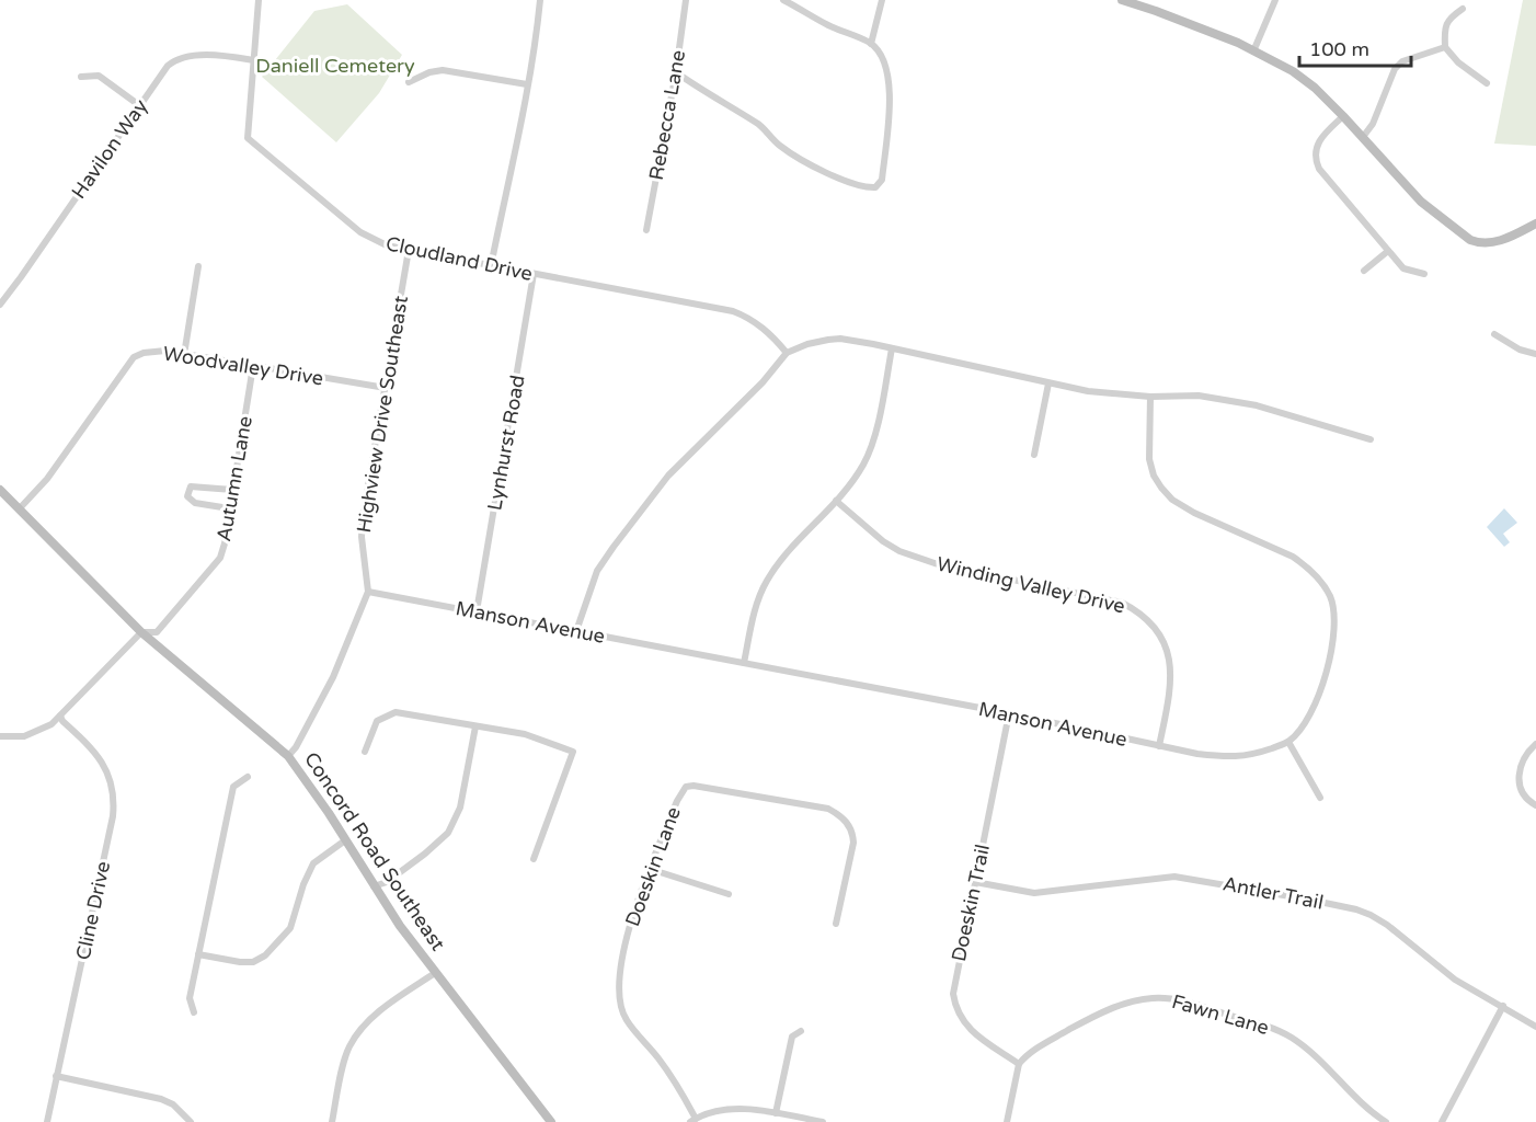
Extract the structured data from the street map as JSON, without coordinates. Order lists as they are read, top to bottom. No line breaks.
{"streets":{"street":["Rebecca Lane","Havilon Way","Cloudland Drive","Woodvalley Drive","Highview Drive Southeast","Lynhurst Road","Autumn Lane","Winding Valley Drive","Manson Avenue","Concord Road Southeast","Doeskin Lane","Antler Trail","Doeskin Trail","Cline Drive","Fawn Lane"]},"crossings":[["Havilon Way","Cloudland Drive"],["Cloudland Drive","Highview Drive Southeast"],["Cloudland Drive","Lynhurst Road"],["Woodvalley Drive","Highview Drive Southeast"],["Woodvalley Drive","Autumn Lane"],["Woodvalley Drive","Concord Road Southeast"],["Highview Drive Southeast","Manson Avenue"],["Highview Drive Southeast","Concord Road Southeast"],["Lynhurst Road","Manson Avenue"],["Autumn Lane","Concord Road Southeast"],["Autumn Lane","Cline Drive"],["Winding Valley Drive","Manson Avenue"],["Manson Avenue","Doeskin Trail"],["Antler Trail","Doeskin Trail"],["Doeskin Trail","Fawn Lane"]],"parks":["Daniell Cemetery"],"scale_bar":"100 m"}
